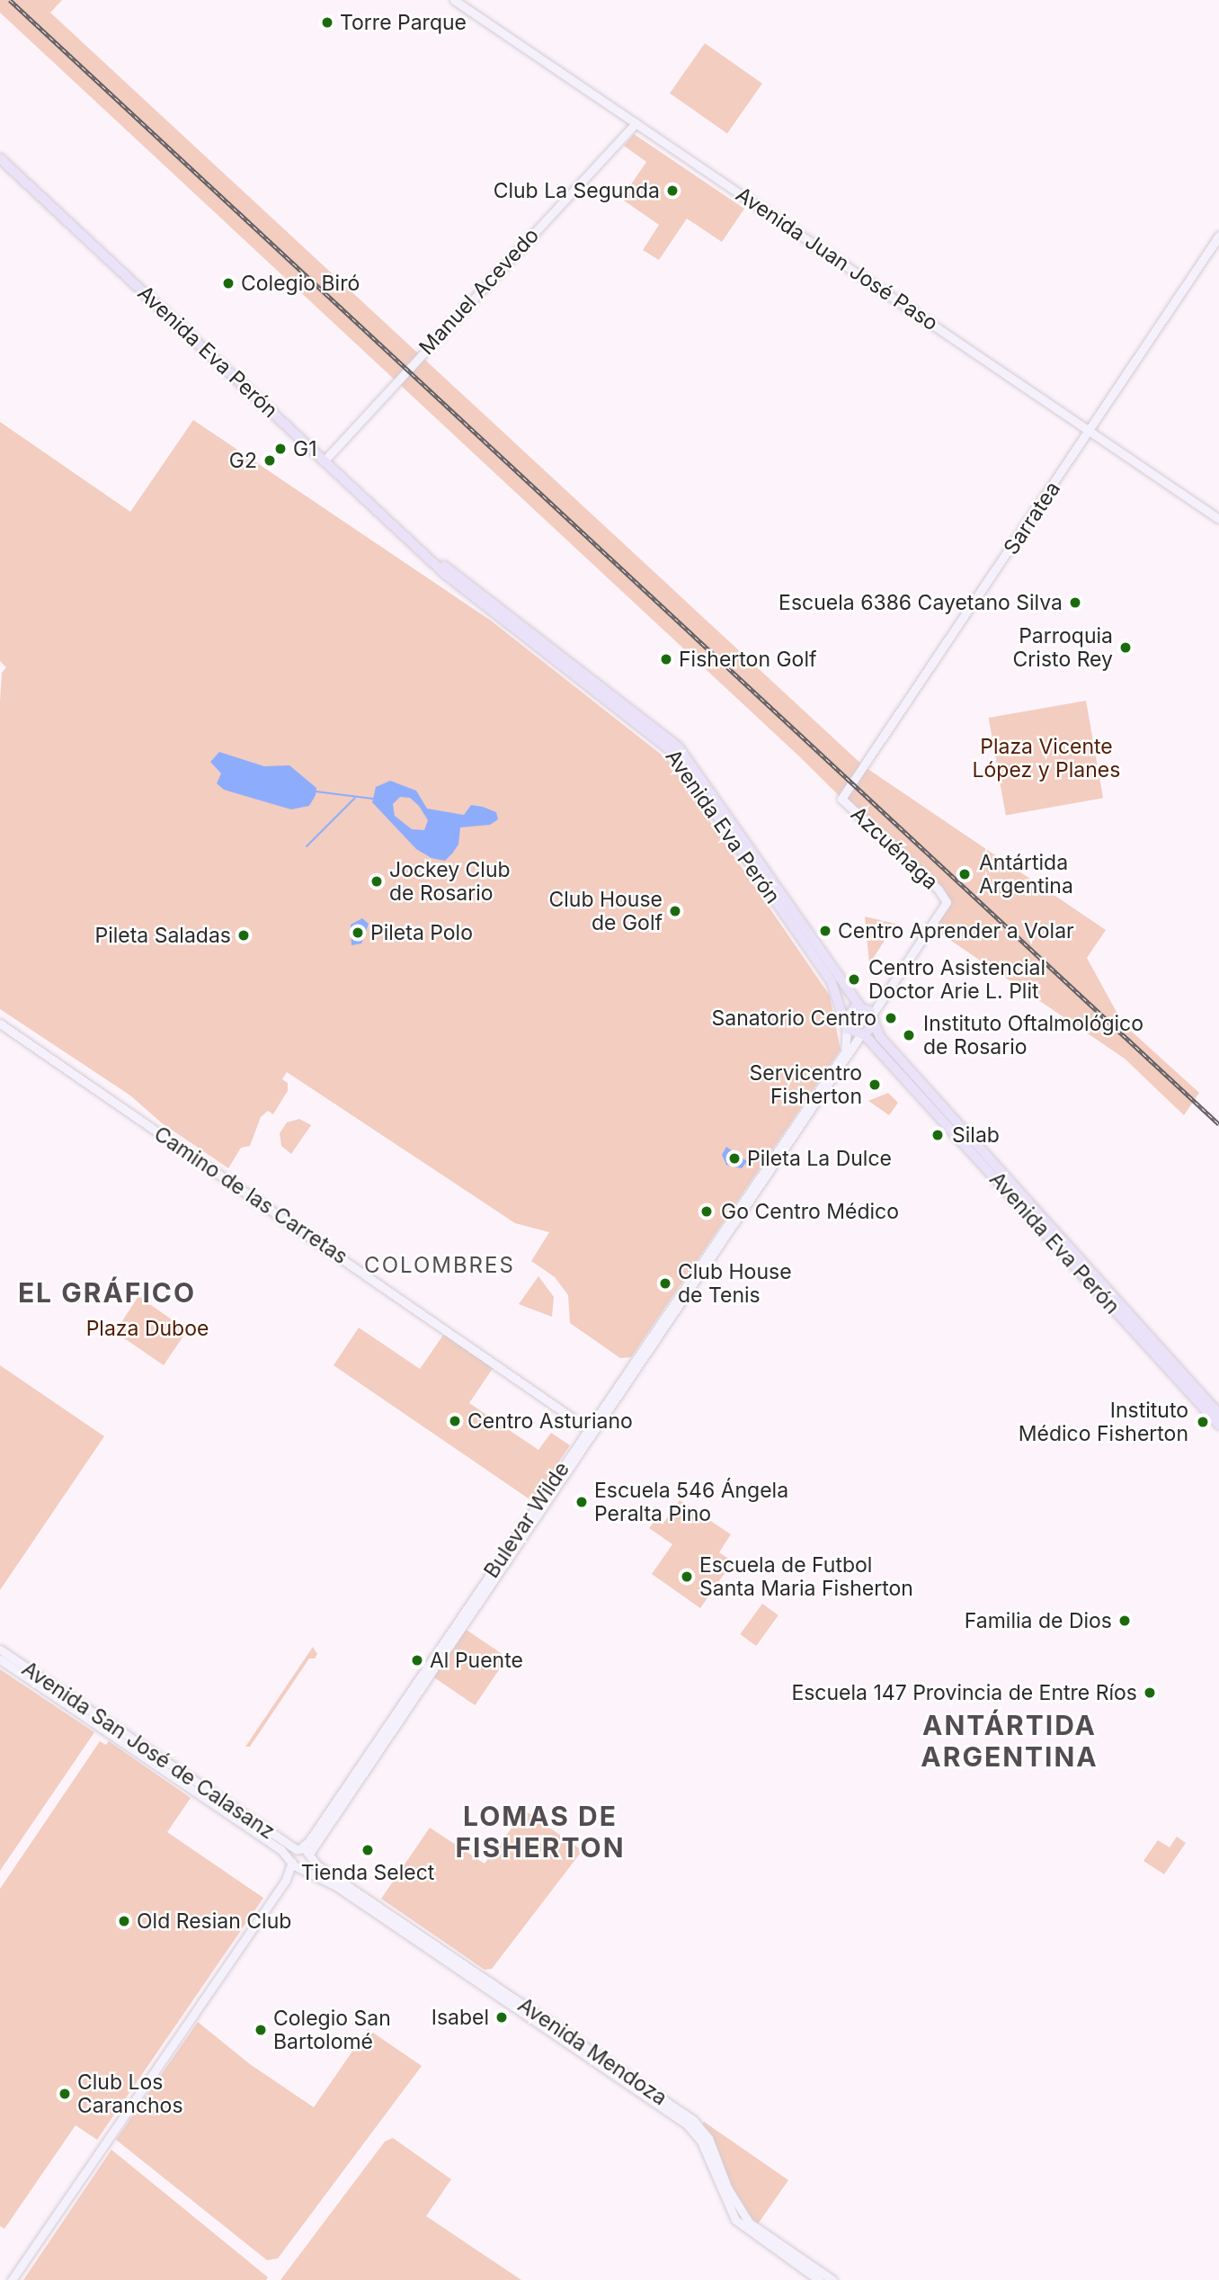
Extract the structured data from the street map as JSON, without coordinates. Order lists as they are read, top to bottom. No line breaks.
{"streets":{"main road":["Avenida Juan José Paso","Manuel Acevedo","Avenida Eva Perón","Sarratea","Azcuénaga","Camino de las Carretas","Bulevar Wilde","Avenida San José de Calasanz","Avenida Mendoza"]},"crossings":[["Avenida Juan José Paso","Manuel Acevedo"],["Avenida Juan José Paso","Sarratea"],["Manuel Acevedo","Avenida Eva Perón"],["Avenida Eva Perón","Azcuénaga"],["Avenida Eva Perón","Bulevar Wilde"],["Sarratea","Azcuénaga"],["Camino de las Carretas","Bulevar Wilde"],["Bulevar Wilde","Avenida San José de Calasanz"],["Bulevar Wilde","Avenida Mendoza"],["Avenida San José de Calasanz","Avenida Mendoza"]],"districts":["COLOMBRES","EL GRÁFICO","ANTÁRTIDA ARGENTINA","LOMAS DE FISHERTON"],"parks":["Plaza Vicente López y Planes","Plaza Duboe"],"places":["Torre Parque","Club La Segunda","Colegio Biró","G1","G2","Escuela 6386 Cayetano Silva","Parroquia Cristo Rey","Fisherton Golf","Antártida Argentina","Jockey Club de Rosario","Club House de Golf","Centro Aprender a Volar","Pileta Polo","Pileta Saladas","Centro Asistencial Doctor Arie L. Plit","Sanatorio Centro","Instituto Oftalmológico de Rosario","Servicentro Fisherton","Silab","Pileta La Dulce","Go Centro Médico","Club House de Tenis","Centro Asturiano","Instituto Médico Fisherton","Escuela 546 Ángela Peralta Pino","Escuela de Futbol Santa Maria Fisherton","Familia de Dios","Al Puente","Escuela 147 Provincia de Entre Ríos","Tienda Select","Old Resian Club","Isabel","Colegio San Bartolomé","Club Los Caranchos"]}
